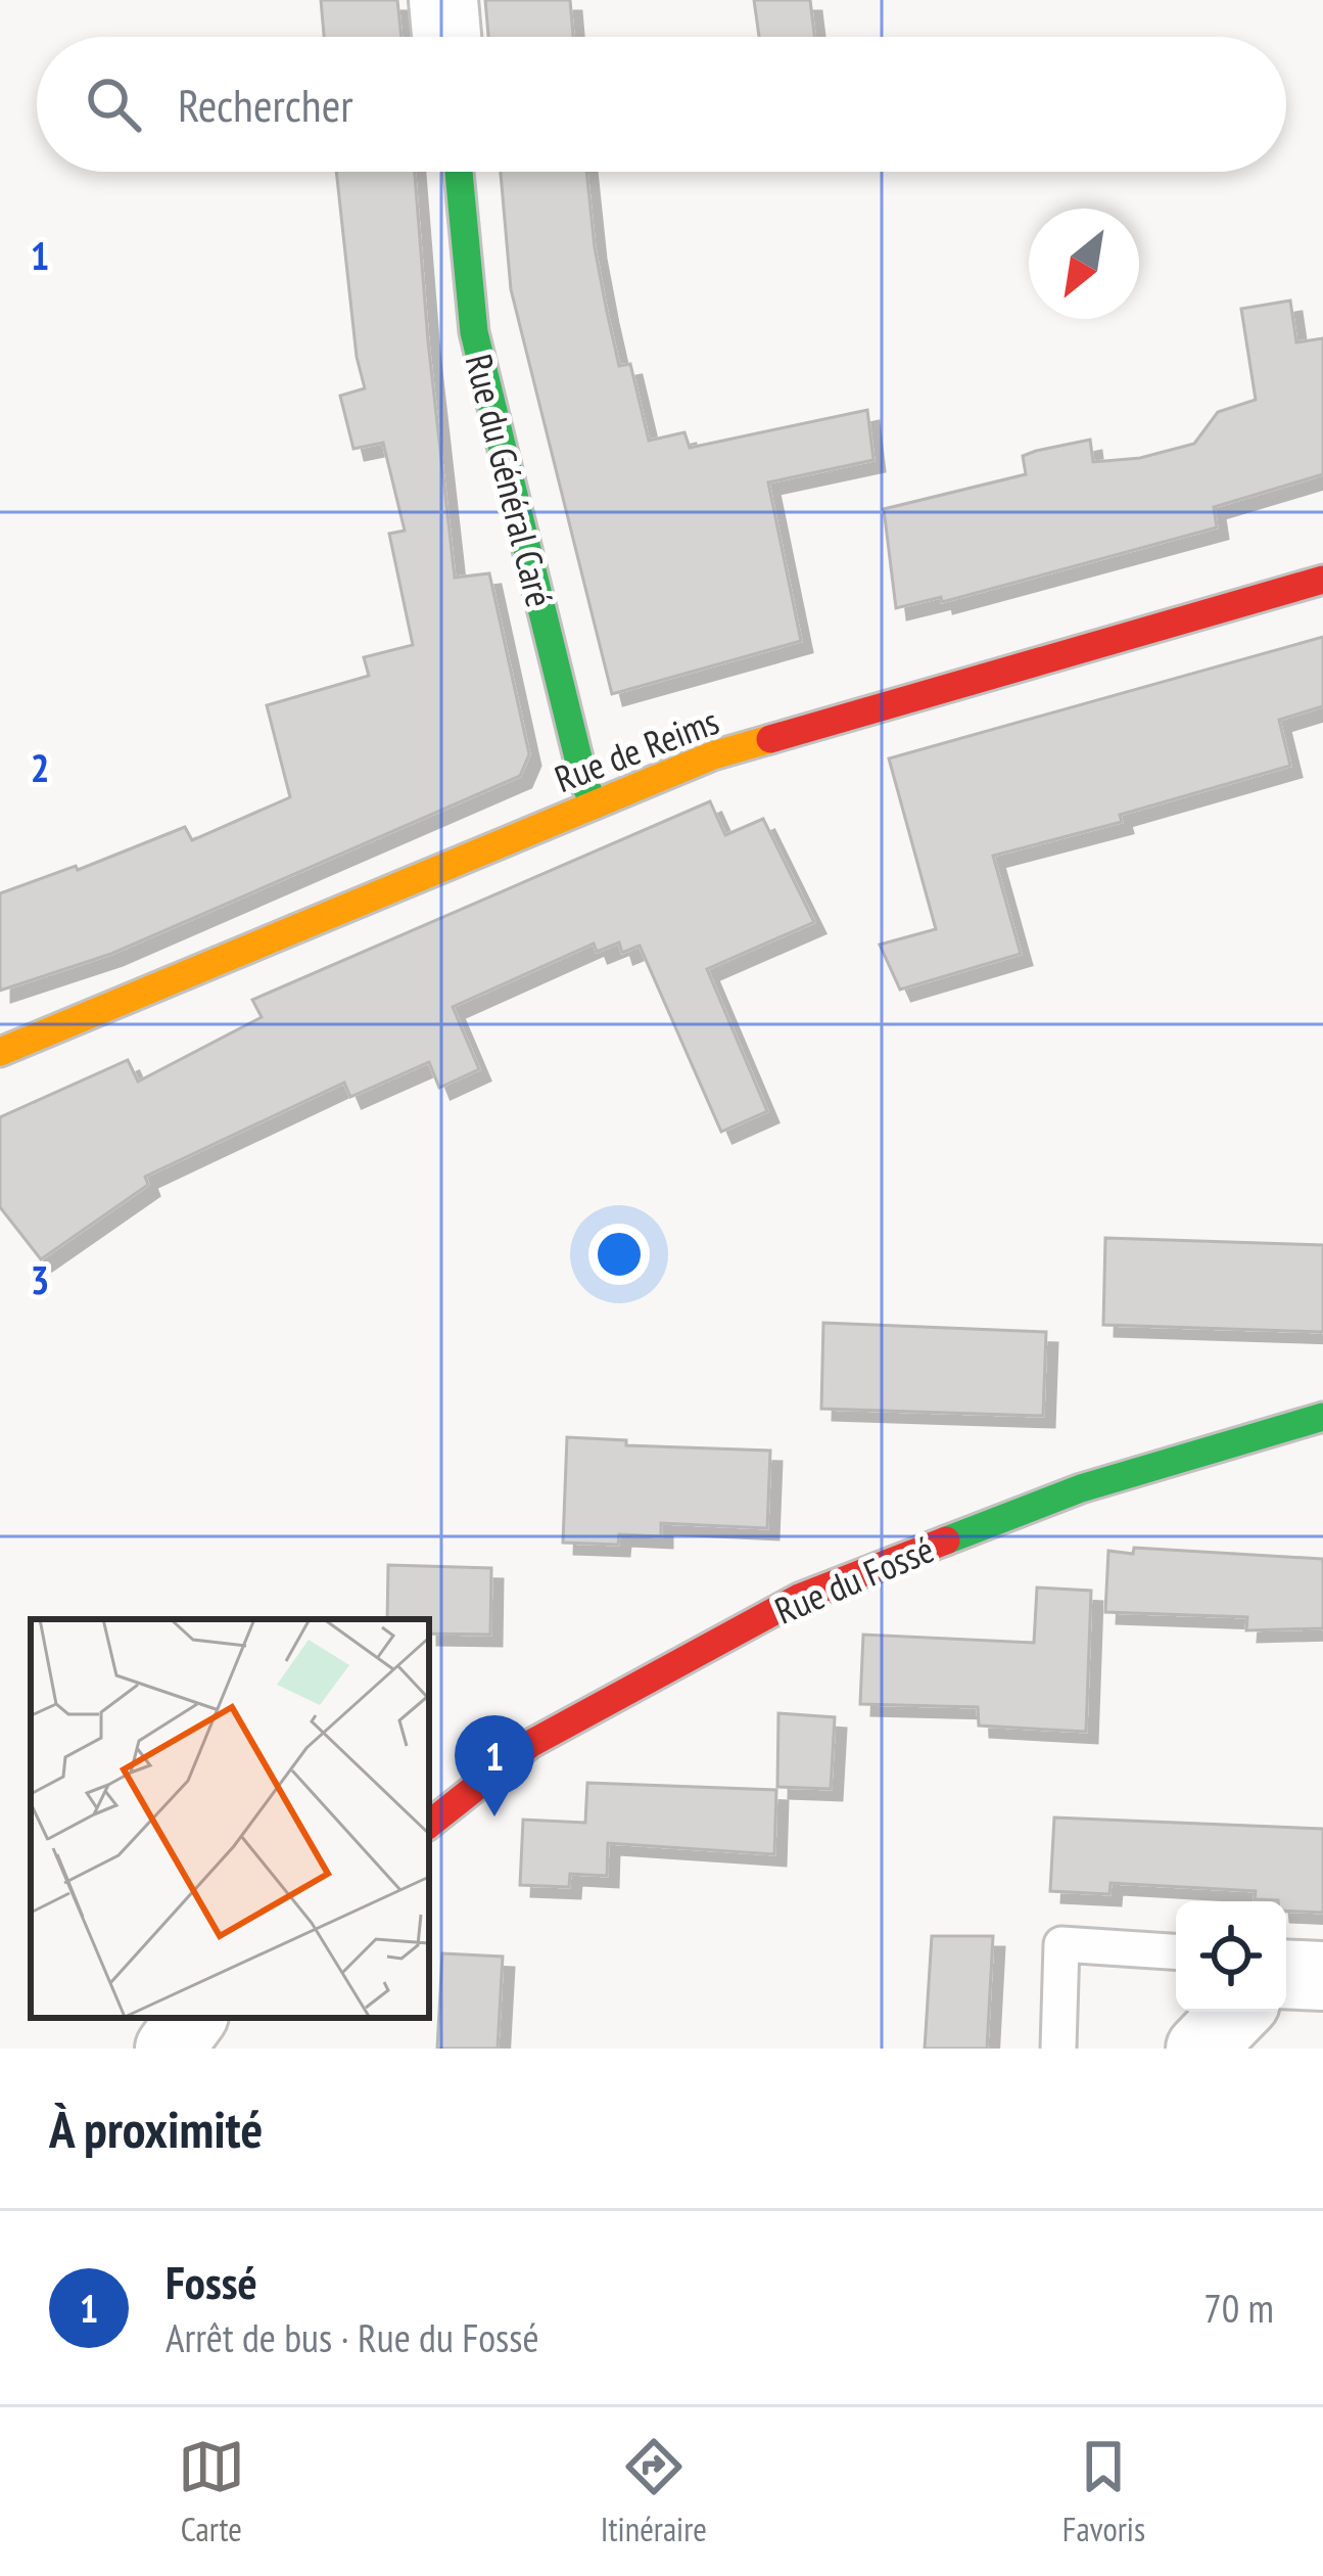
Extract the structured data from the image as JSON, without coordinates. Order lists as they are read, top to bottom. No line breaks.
{"streets":{"street":["Rue du Général Caré","Rue de Reims","Rue du Fossé"]},"crossings":[["Rue du Général Caré","Rue de Reims"]],"north":"bottom left","page":{"search":"Rechercher","pins":"1","heading":"À proximité","list":[{"mark":"1","name":"Fossé","note":"Arrêt de bus · Rue du Fossé","value":"70 m"}],"nav":["Carte","Itinéraire","Favoris"]},"grid":{"rows":["1","2","3"]}}
